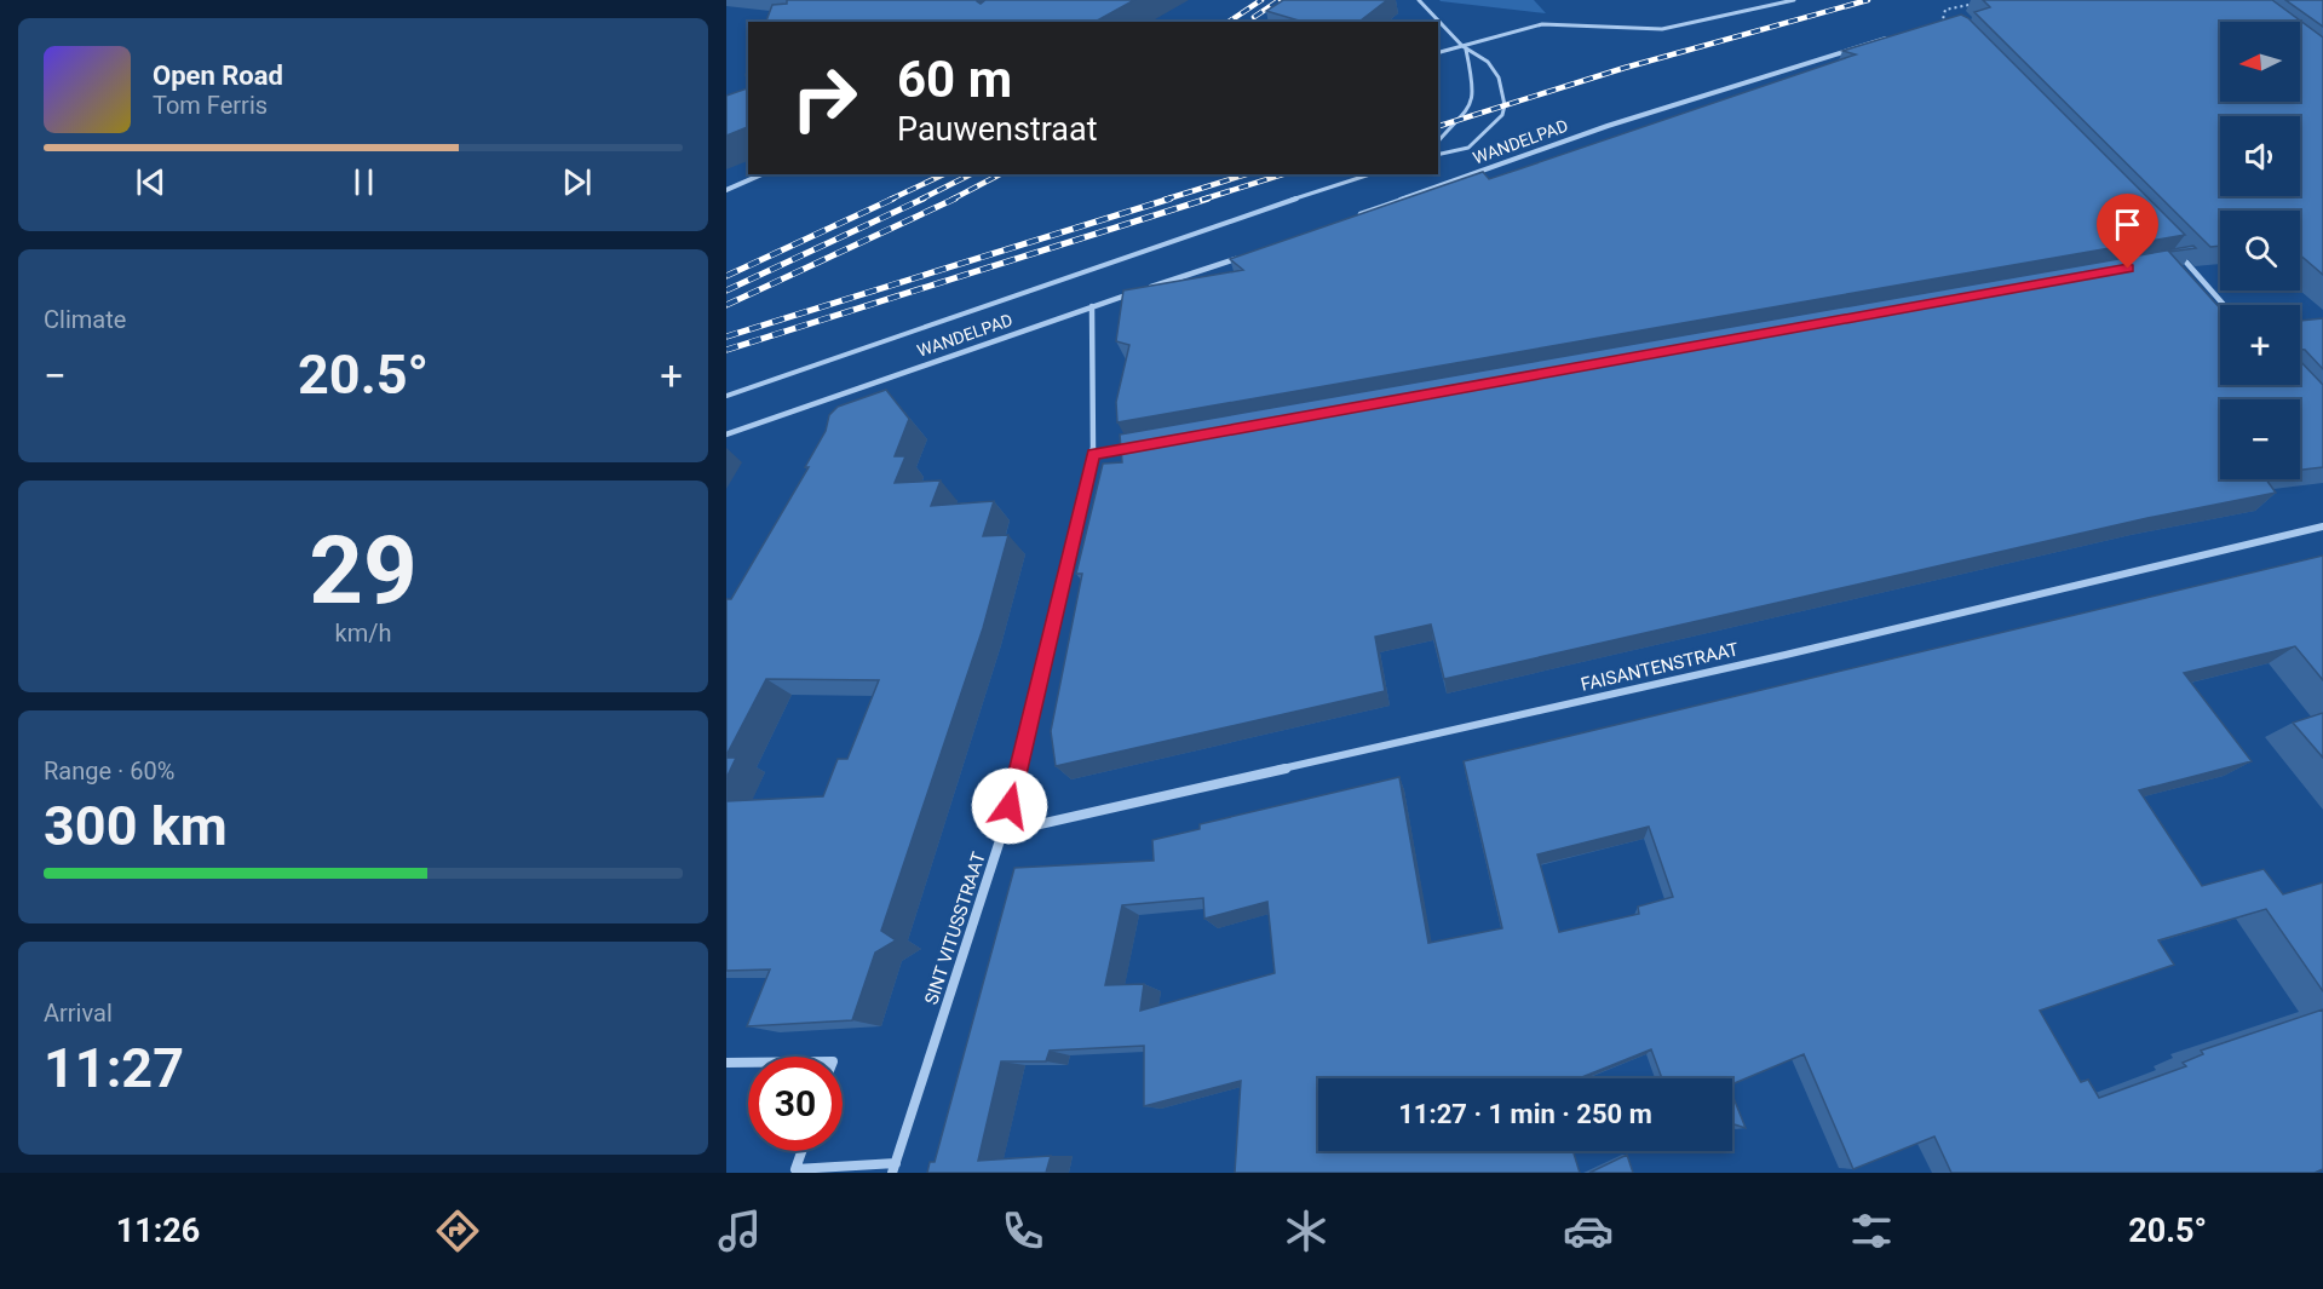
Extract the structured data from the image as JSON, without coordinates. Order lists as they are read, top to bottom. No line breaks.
{"streets":{"street":["WANDELPAD","FAISANTENSTRAAT","SINT VITUSSTRAAT"]},"crossings":[["WANDELPAD","SINT VITUSSTRAAT"],["FAISANTENSTRAAT","SINT VITUSSTRAAT"]],"north":"left","page":{"map_buttons":["+","−"],"turn":["60 m","Pauwenstraat"],"song":["Open Road","Tom Ferris"],"tile":["Climate",["29","km/h"],["Range · 60%","300 km"],["Arrival","11:27"]],"heat":["−","20.5°","+"],"limit":"30","trip":"11:27 · 1 min · 250 m","tabs":["11:26","20.5°"]}}
